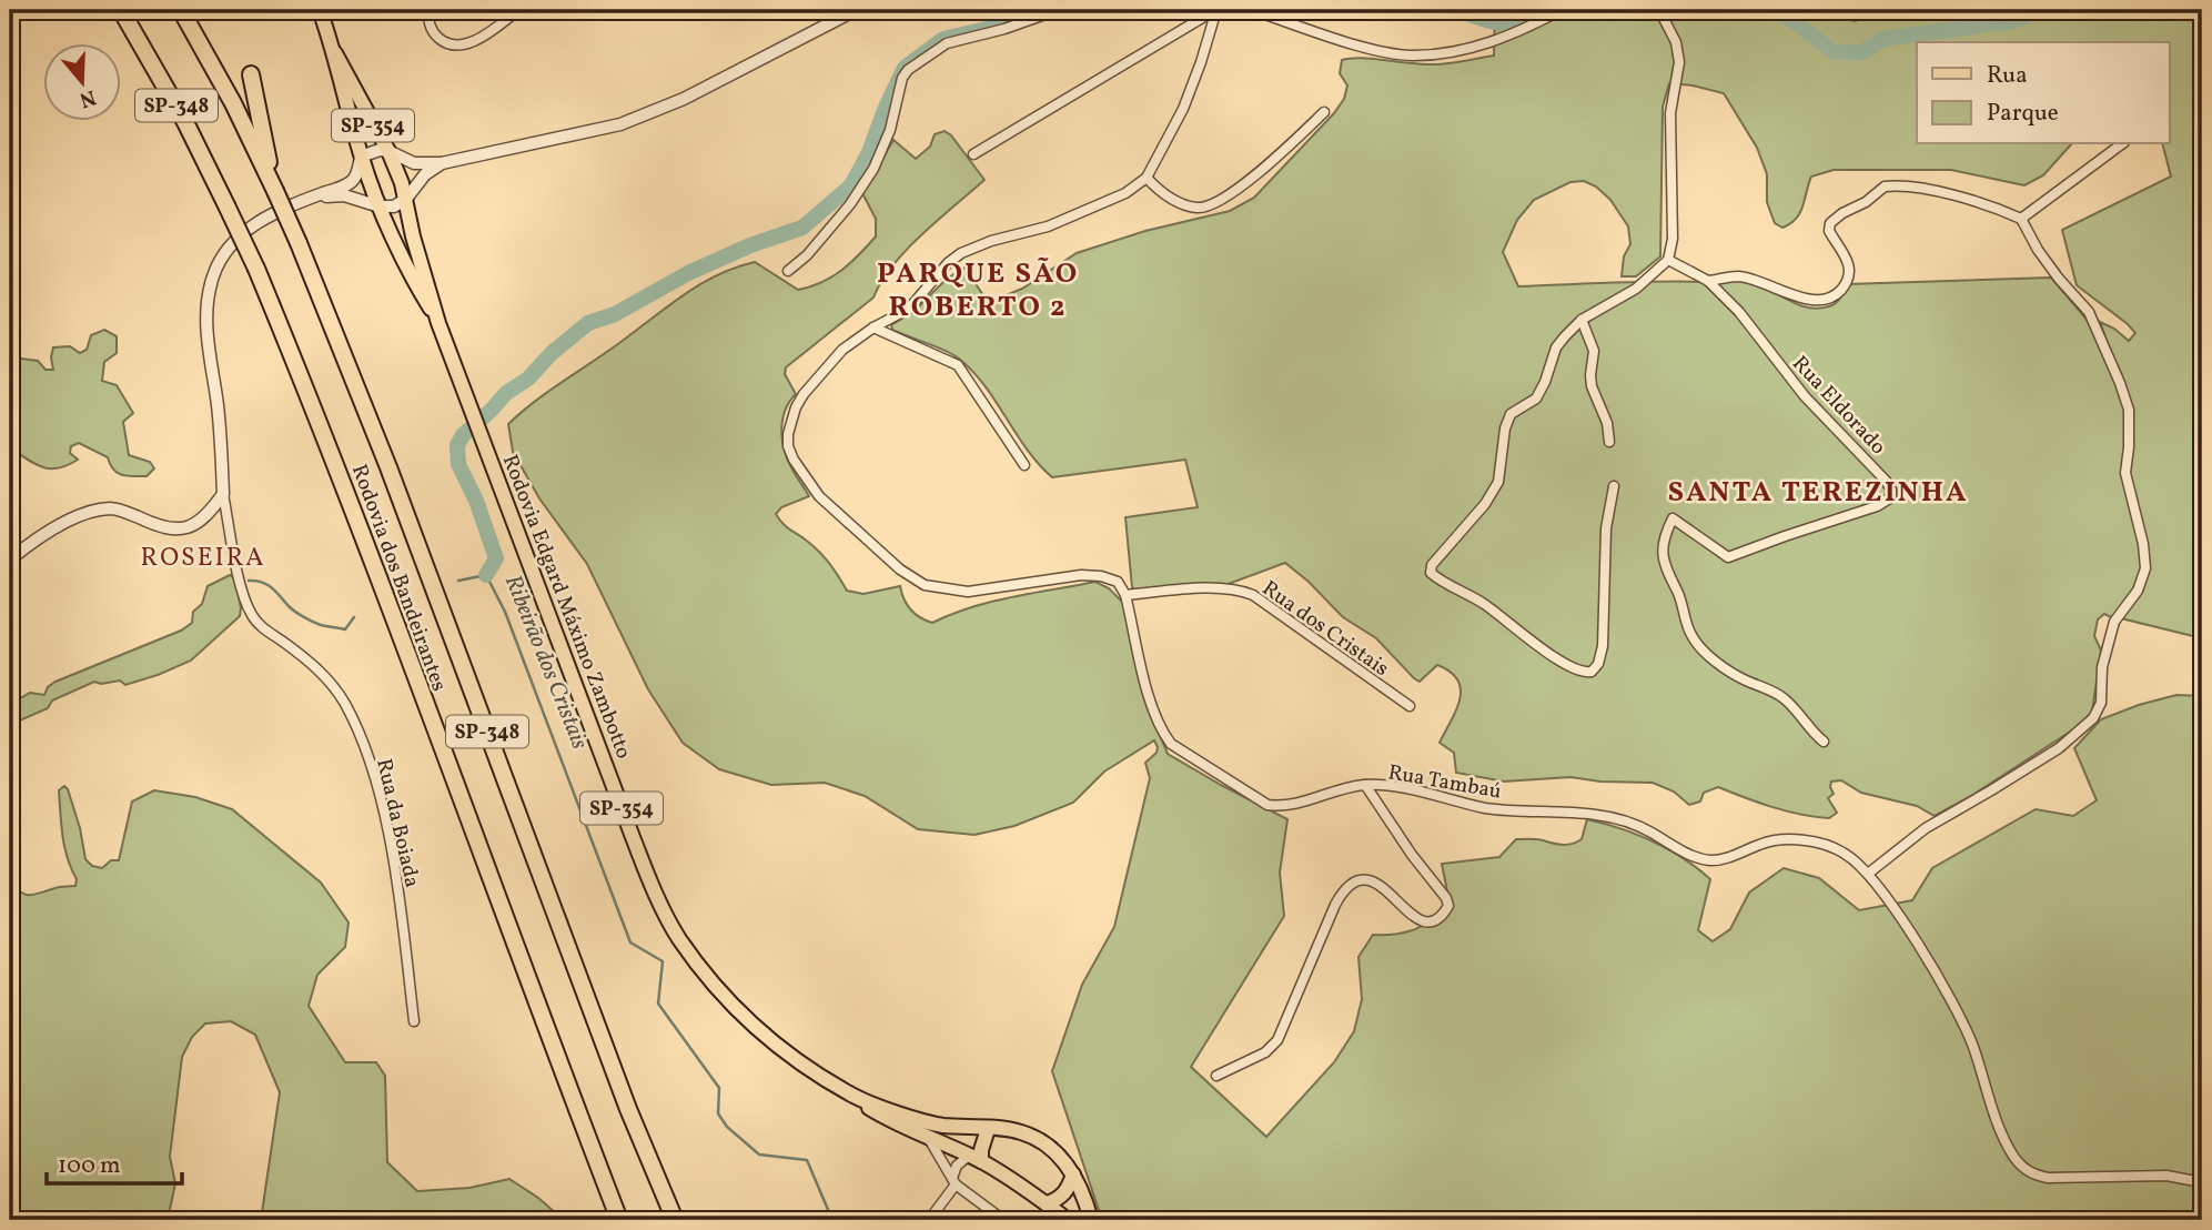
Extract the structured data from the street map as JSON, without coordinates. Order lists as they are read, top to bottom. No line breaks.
{"streets":{"highway":["SP-348","Rodovia dos Bandeirantes"],"main road":["SP-354","Rodovia Edgard Máximo Zambotto"],"street":["Rua Eldorado","Rua dos Cristais","Rua Tambaú","Rua da Boiada"]},"crossings":[["Rua dos Cristais","Rua Tambaú"]],"districts":["PARQUE SÃO ROBERTO 2","SANTA TEREZINHA","ROSEIRA"],"water":["Ribeirão dos Cristais"],"legend":["Rua","Parque"],"scale_bar":"100 m","north":"bottom"}
